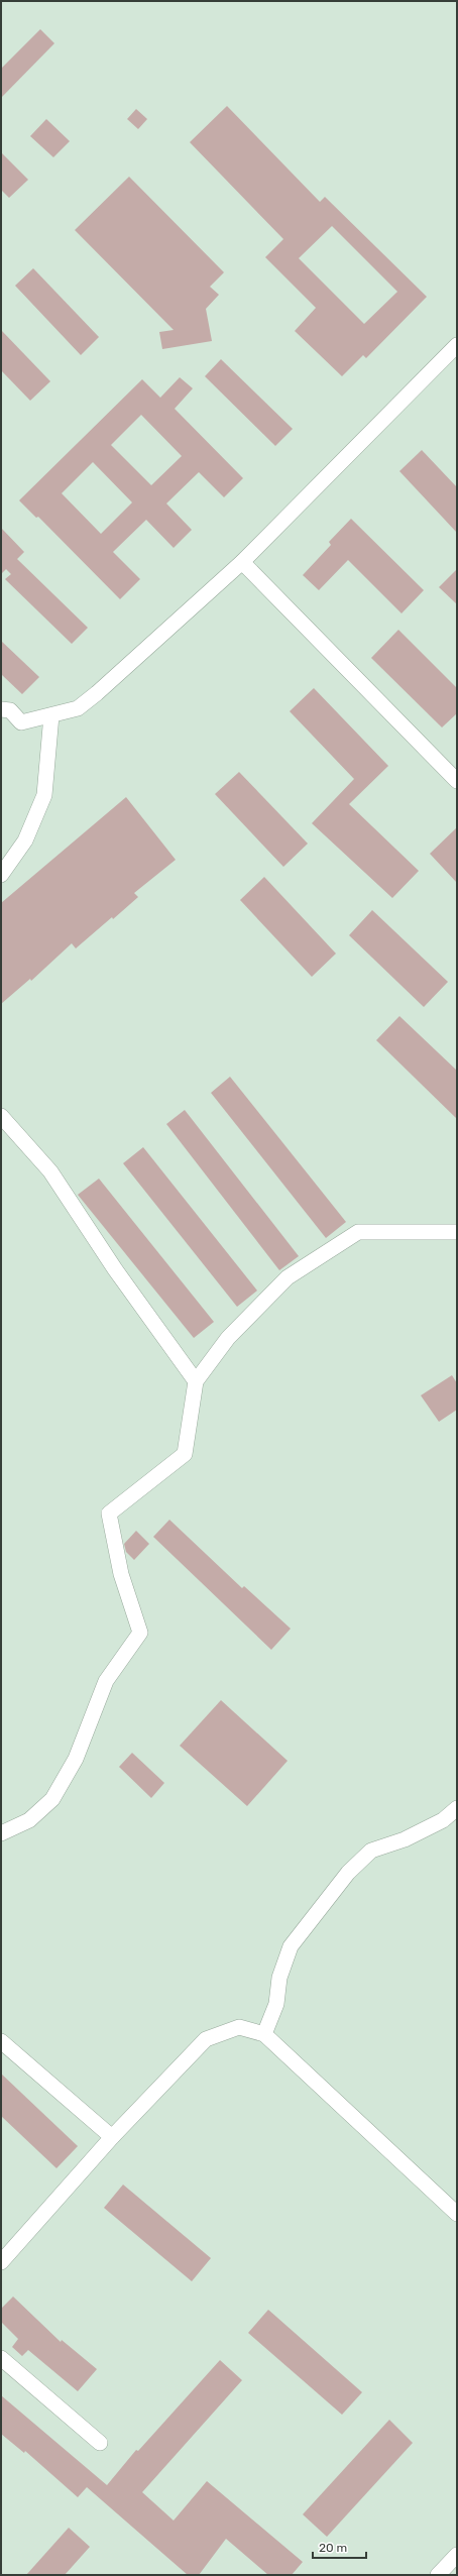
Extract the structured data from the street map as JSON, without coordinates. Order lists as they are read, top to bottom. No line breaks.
{"scale_bar":"20 m"}
